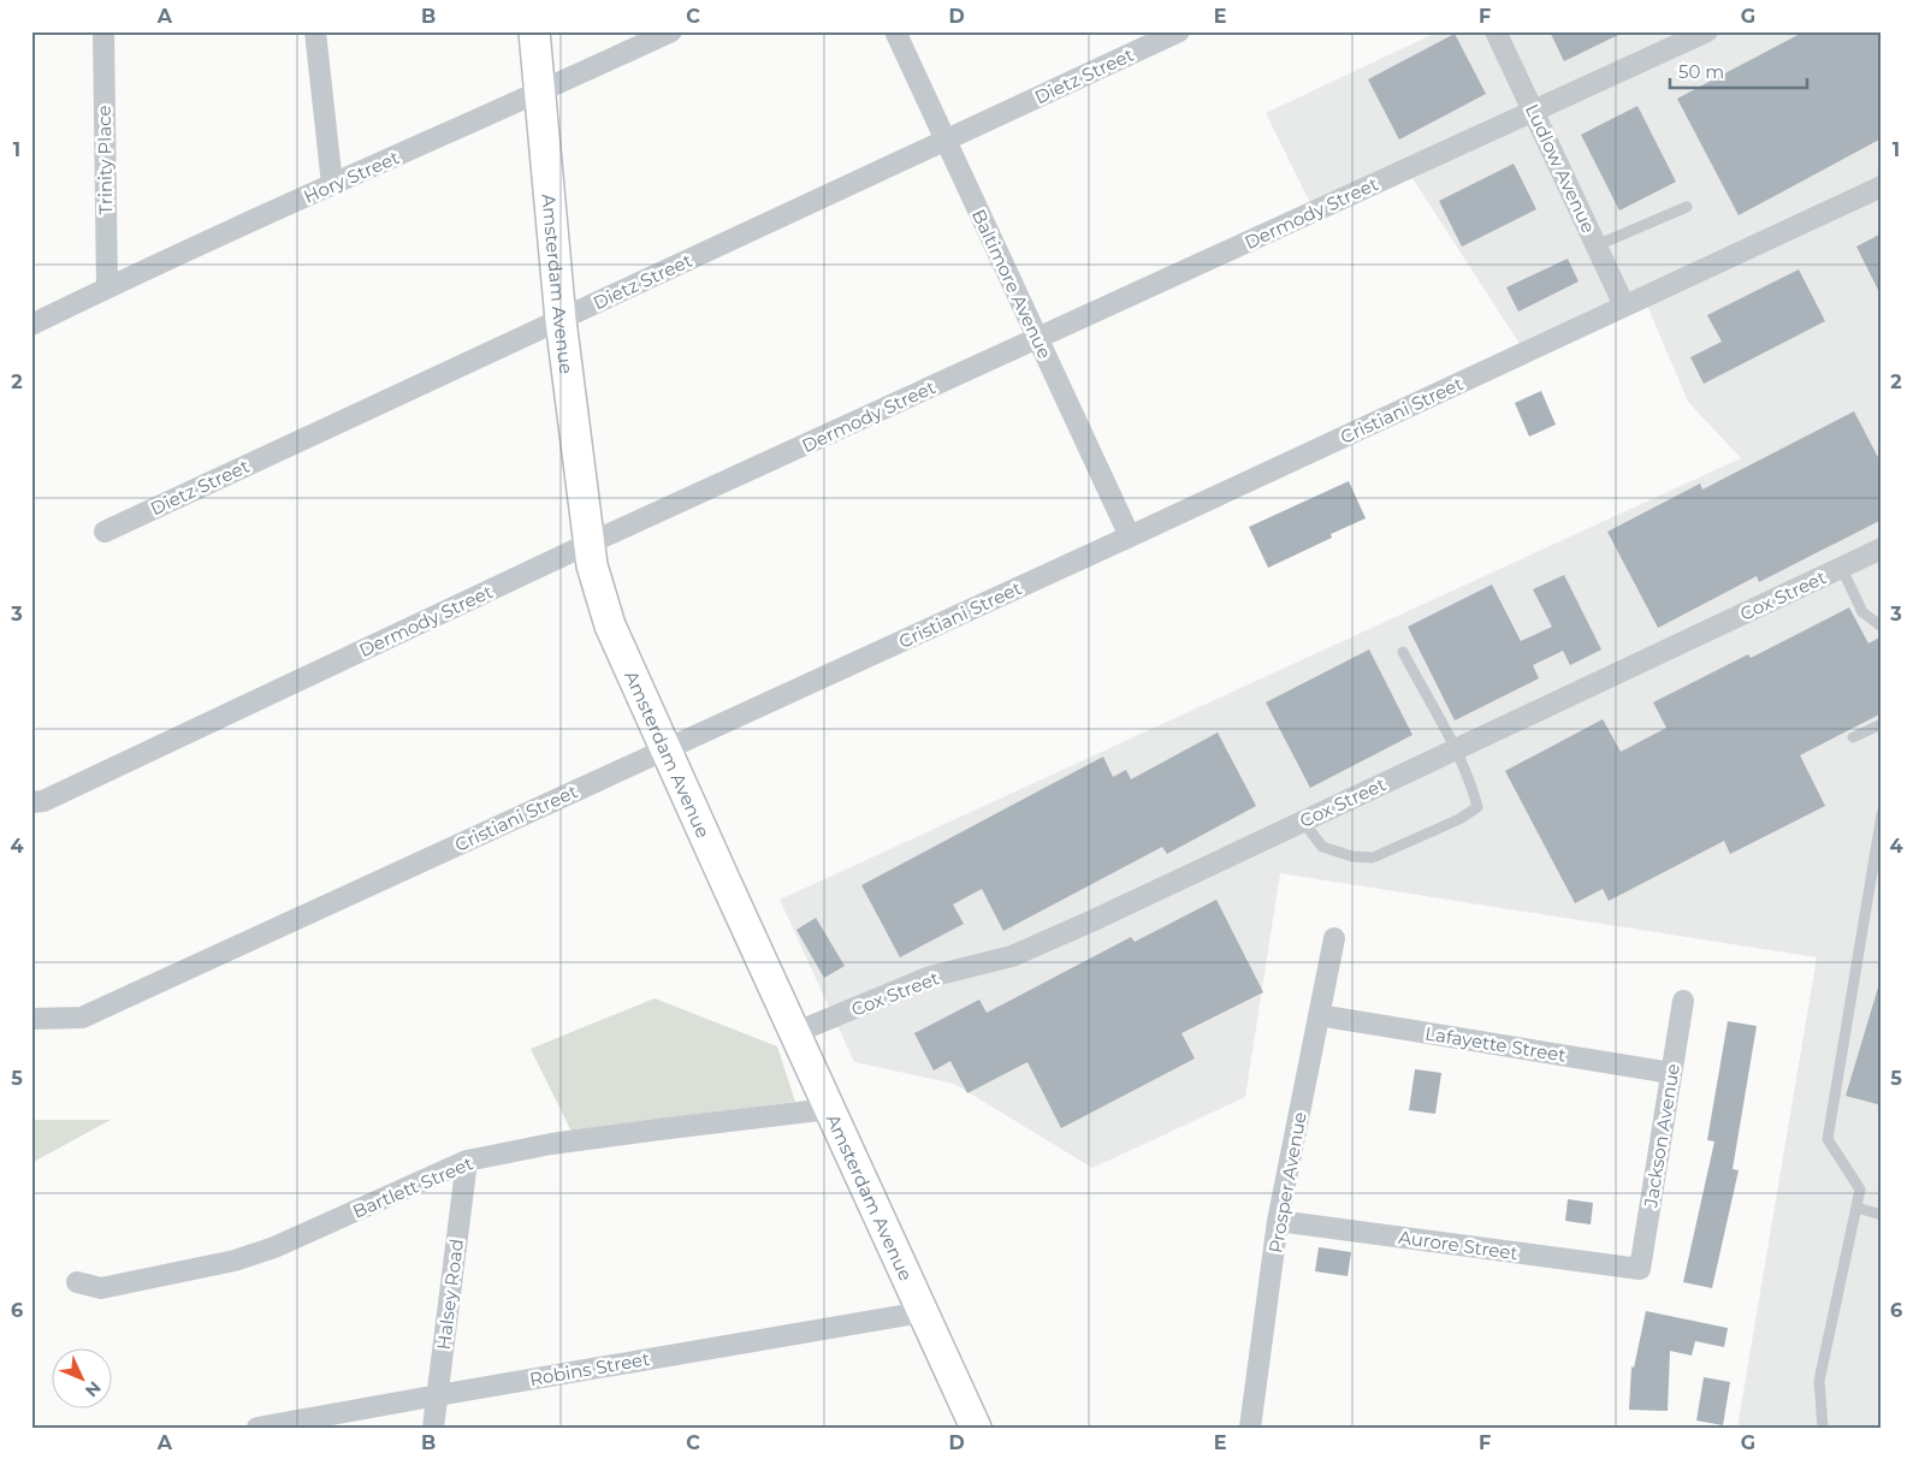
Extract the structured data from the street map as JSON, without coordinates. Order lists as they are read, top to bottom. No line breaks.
{"streets":{"main road":["Amsterdam Avenue"],"street":["Dietz Street","Trinity Place","Ludlow Avenue","Hory Street","Dermody Street","Baltimore Avenue","Cristiani Street","Cox Street","Lafayette Street","Jackson Avenue","Prosper Avenue","Bartlett Street","Aurore Street","Halsey Road","Robins Street"]},"crossings":[["Dietz Street","Amsterdam Avenue"],["Dietz Street","Baltimore Avenue"],["Trinity Place","Hory Street"],["Ludlow Avenue","Dermody Street"],["Ludlow Avenue","Cristiani Street"],["Hory Street","Amsterdam Avenue"],["Dermody Street","Amsterdam Avenue"],["Dermody Street","Baltimore Avenue"],["Amsterdam Avenue","Cristiani Street"],["Amsterdam Avenue","Cox Street"],["Amsterdam Avenue","Bartlett Street"],["Amsterdam Avenue","Robins Street"],["Baltimore Avenue","Cristiani Street"],["Lafayette Street","Jackson Avenue"],["Lafayette Street","Prosper Avenue"],["Jackson Avenue","Aurore Street"],["Prosper Avenue","Aurore Street"],["Bartlett Street","Halsey Road"],["Halsey Road","Robins Street"]],"scale_bar":"50 m","north":"bottom right","grid":{"columns":["A","B","C","D","E","F","G"],"rows":["1","2","3","4","5","6"]}}
